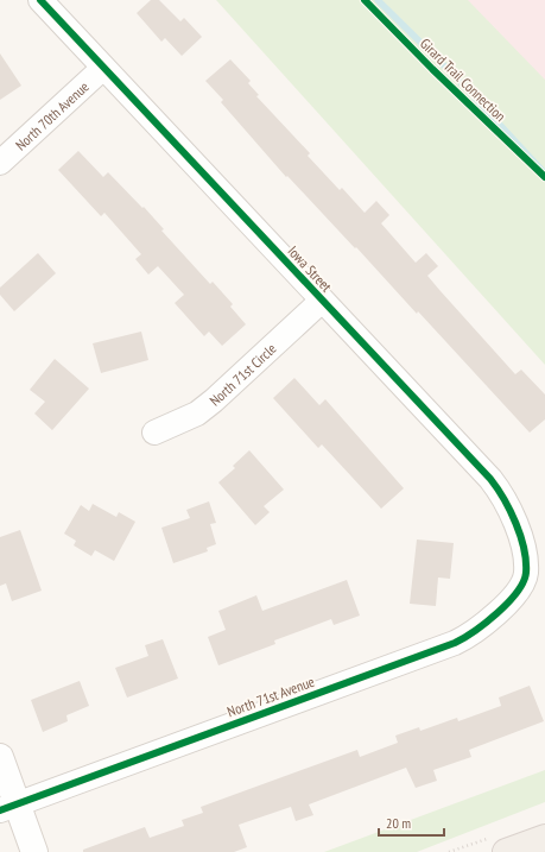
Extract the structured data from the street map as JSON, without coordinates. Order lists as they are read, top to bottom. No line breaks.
{"streets":{"street":["North 70th Avenue","Iowa Street","North 71st Circle","North 71st Avenue"],"cycle path":["Girard Trail Connection"]},"crossings":[["North 70th Avenue","Iowa Street"],["Iowa Street","North 71st Circle"],["Iowa Street","North 71st Avenue"]],"scale_bar":"20 m"}
